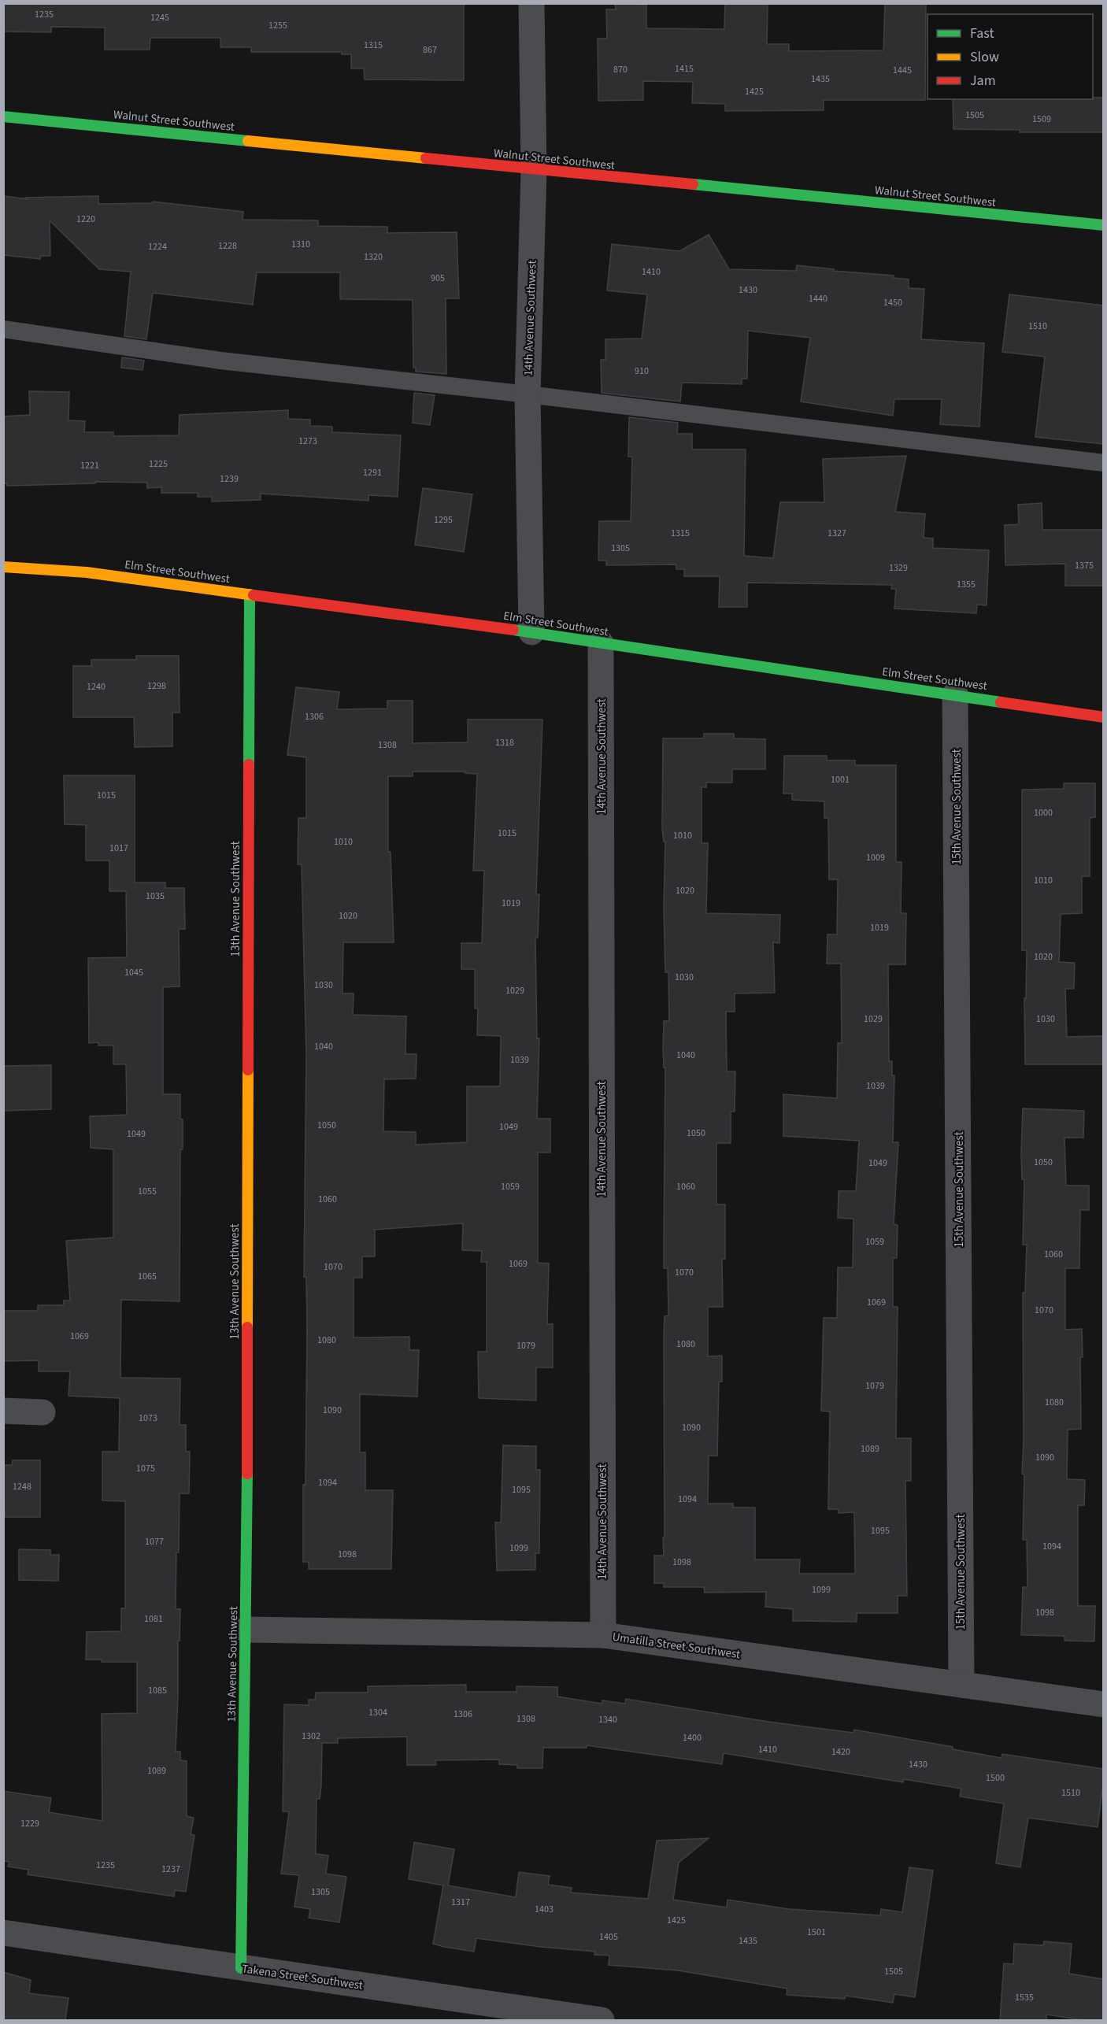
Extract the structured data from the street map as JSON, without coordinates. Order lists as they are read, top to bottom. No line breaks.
{"streets":{"street":["Walnut Street Southwest","14th Avenue Southwest","Elm Street Southwest","15th Avenue Southwest","13th Avenue Southwest","Umatilla Street Southwest","Takena Street Southwest"]},"crossings":[["Walnut Street Southwest","14th Avenue Southwest"],["14th Avenue Southwest","Elm Street Southwest"],["14th Avenue Southwest","Umatilla Street Southwest"],["Elm Street Southwest","15th Avenue Southwest"],["Elm Street Southwest","13th Avenue Southwest"],["15th Avenue Southwest","Umatilla Street Southwest"],["13th Avenue Southwest","Umatilla Street Southwest"],["13th Avenue Southwest","Takena Street Southwest"]],"house_numbers":["1235","1245","1255","1315","867","1415","870","1445","1435","1425","1505","1509","1220","1310","1228","1224","1320","1410","905","1430","1440","1450","1510","910","1273","1225","1221","1291","1239","1295","1315","1327","1305","1375","1329","1355","1298","1240","1306","1318","1308","1001","1015","1000","1015","1010","1010","1017","1009","1010","1020","1035","1019","1020","1019","1020","1045","1030","1030","1029","1029","1030","1040","1040","1039","1039","1050","1049","1050","1049","1050","1049","1059","1060","1055","1060","1059","1060","1069","1070","1070","1065","1069","1070","1069","1080","1080","1079","1079","1080","1090","1073","1090","1089","1090","1075","1094","1248","1095","1094","1095","1077","1094","1099","1098","1098","1099","1098","1081","1085","1304","1306","1308","1340","1302","1400","1410","1420","1430","1089","1500","1510","1229","1235","1237","1305","1317","1403","1425","1501","1405","1435","1505","1535"],"legend":["Fast","Slow","Jam"]}
